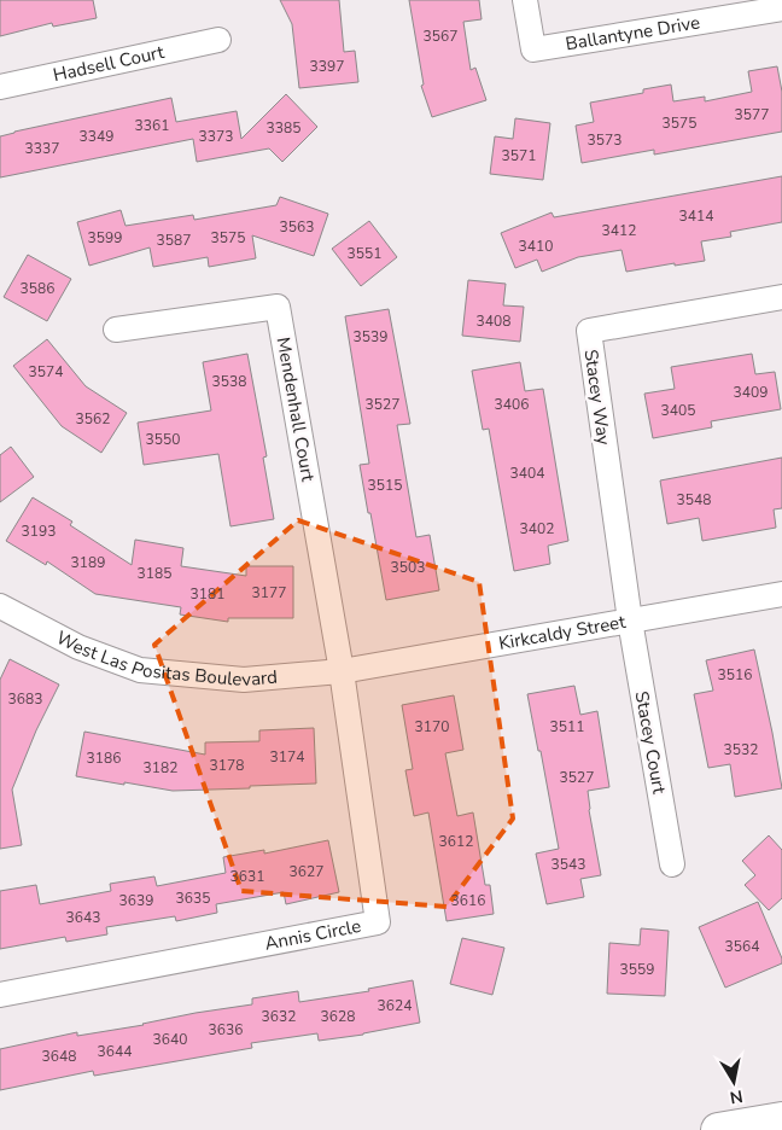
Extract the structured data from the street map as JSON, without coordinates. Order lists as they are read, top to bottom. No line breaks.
{"streets":{"street":["Ballantyne Drive","Hadsell Court","Stacey Way","Mendenhall Court","Kirkcaldy Street","West Las Positas Boulevard","Stacey Court","Annis Circle"]},"crossings":[["Stacey Way","Kirkcaldy Street"],["Stacey Way","Stacey Court"],["Mendenhall Court","Kirkcaldy Street"],["Mendenhall Court","West Las Positas Boulevard"],["Mendenhall Court","Annis Circle"],["Kirkcaldy Street","West Las Positas Boulevard"],["Kirkcaldy Street","Stacey Court"],["Kirkcaldy Street","Annis Circle"],["West Las Positas Boulevard","Annis Circle"]],"house_numbers":["3567","3397","3577","3575","3361","3385","3349","3373","3573","3337","3571","3414","3563","3412","3599","3575","3587","3410","3551","3586","3408","3539","3574","3538","3409","3527","3406","3405","3562","3550","3404","3515","3548","3402","3193","3189","3503","3185","3177","3181","3516","3683","3170","3511","3532","3174","3186","3178","3182","3527","3612","3543","3627","3631","3635","3639","3616","3643","3564","3559","3624","3632","3628","3636","3640","3644","3648"],"north":"bottom"}
